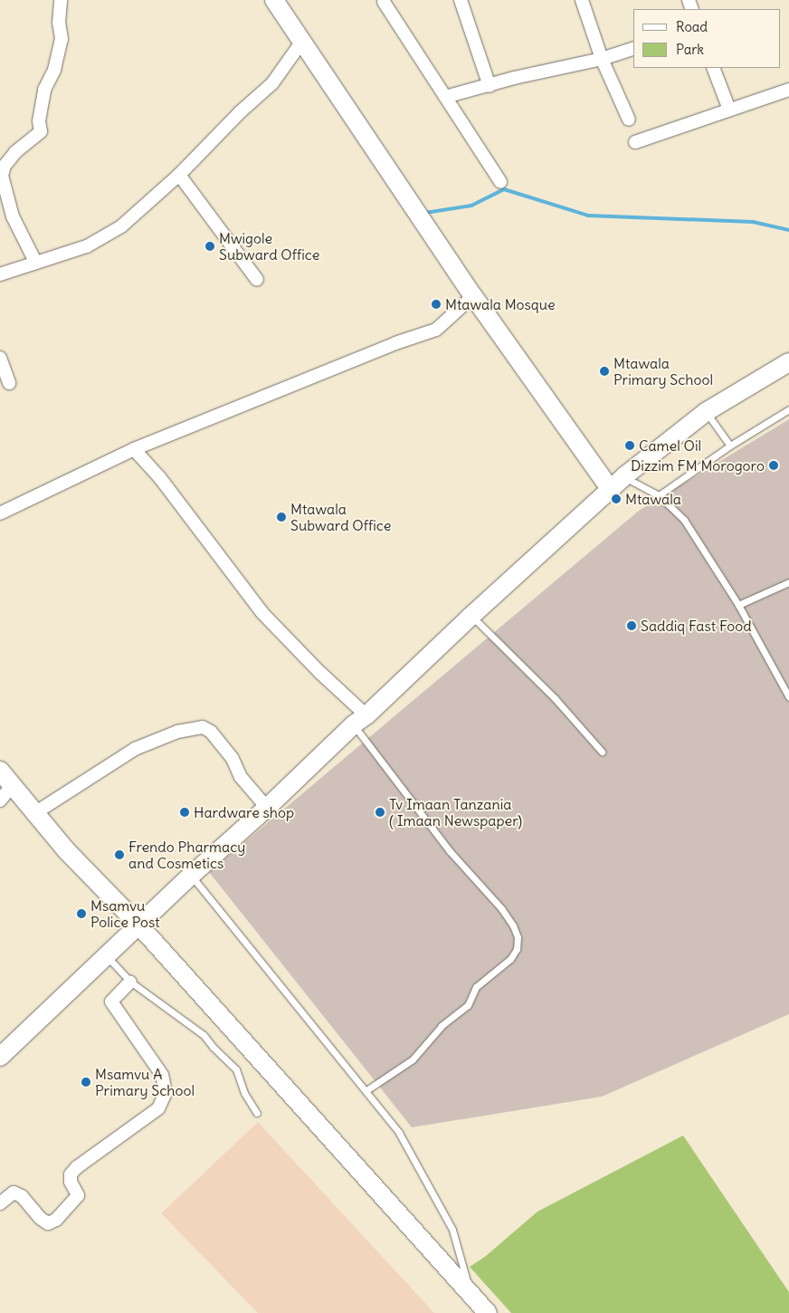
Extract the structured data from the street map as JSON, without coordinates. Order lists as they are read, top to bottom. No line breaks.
{"places":["Mwigole Subward Office","Mtawala Mosque","Mtawala Primary School","Camel Oil","Dizzim FM Morogoro","Mtawala","Mtawala Subward Office","Saddiq Fast Food","Hardware shop","Tv Imaan Tanzania ( Imaan Newspaper)","Frendo Pharmacy and Cosmetics","Msamvu Police Post","Msamvu A Primary School"],"legend":["Road","Park"]}
